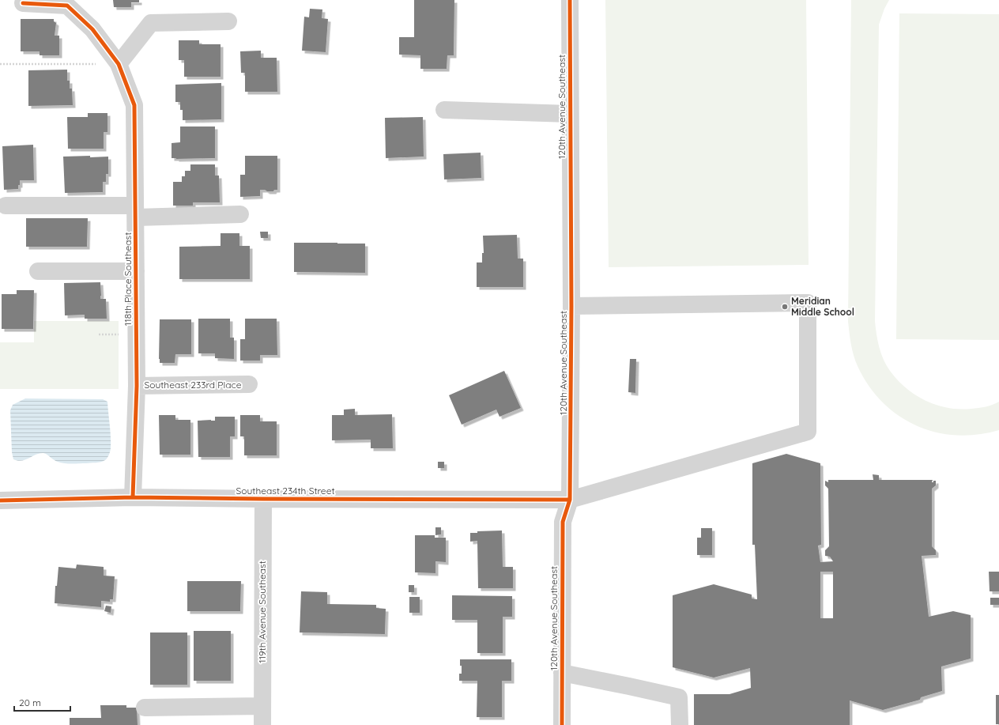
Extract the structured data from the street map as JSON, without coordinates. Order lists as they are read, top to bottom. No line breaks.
{"streets":{"street":["120th Avenue Southeast","118th Place Southeast","Southeast 233rd Place","Southeast 234th Street","119th Avenue Southeast"]},"crossings":[["120th Avenue Southeast","Southeast 234th Street"],["118th Place Southeast","Southeast 233rd Place"],["118th Place Southeast","Southeast 234th Street"],["Southeast 234th Street","119th Avenue Southeast"]],"places":["Meridian Middle School"],"scale_bar":"20 m"}
